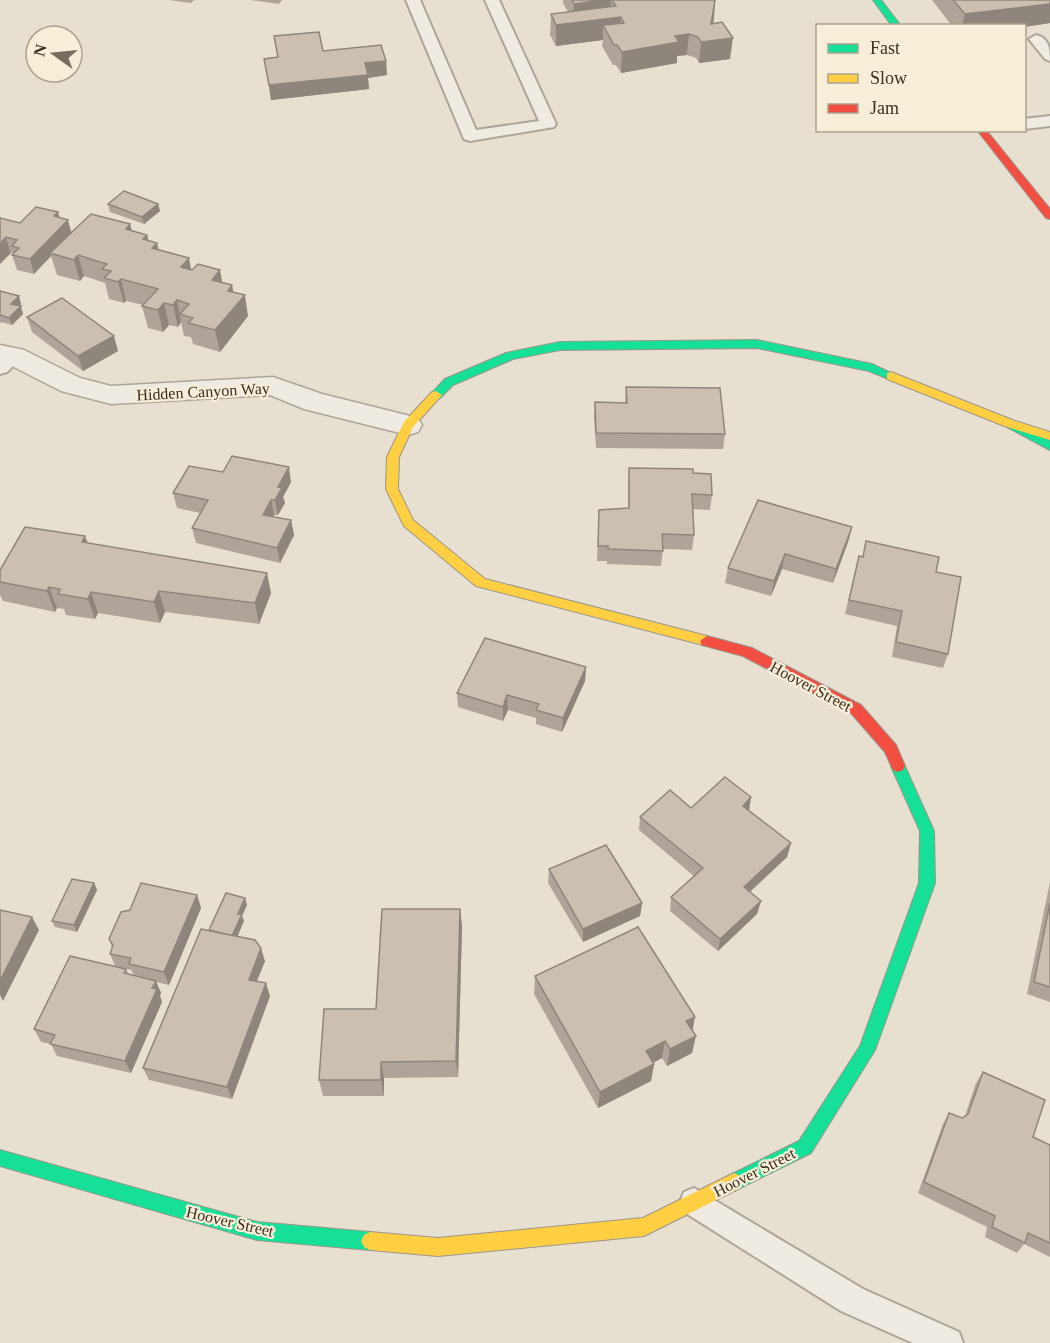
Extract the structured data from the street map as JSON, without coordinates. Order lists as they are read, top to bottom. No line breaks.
{"streets":{"street":["Hidden Canyon Way","Hoover Street"]},"crossings":[["Hidden Canyon Way","Hoover Street"]],"legend":["Fast","Slow","Jam"],"north":"left"}
